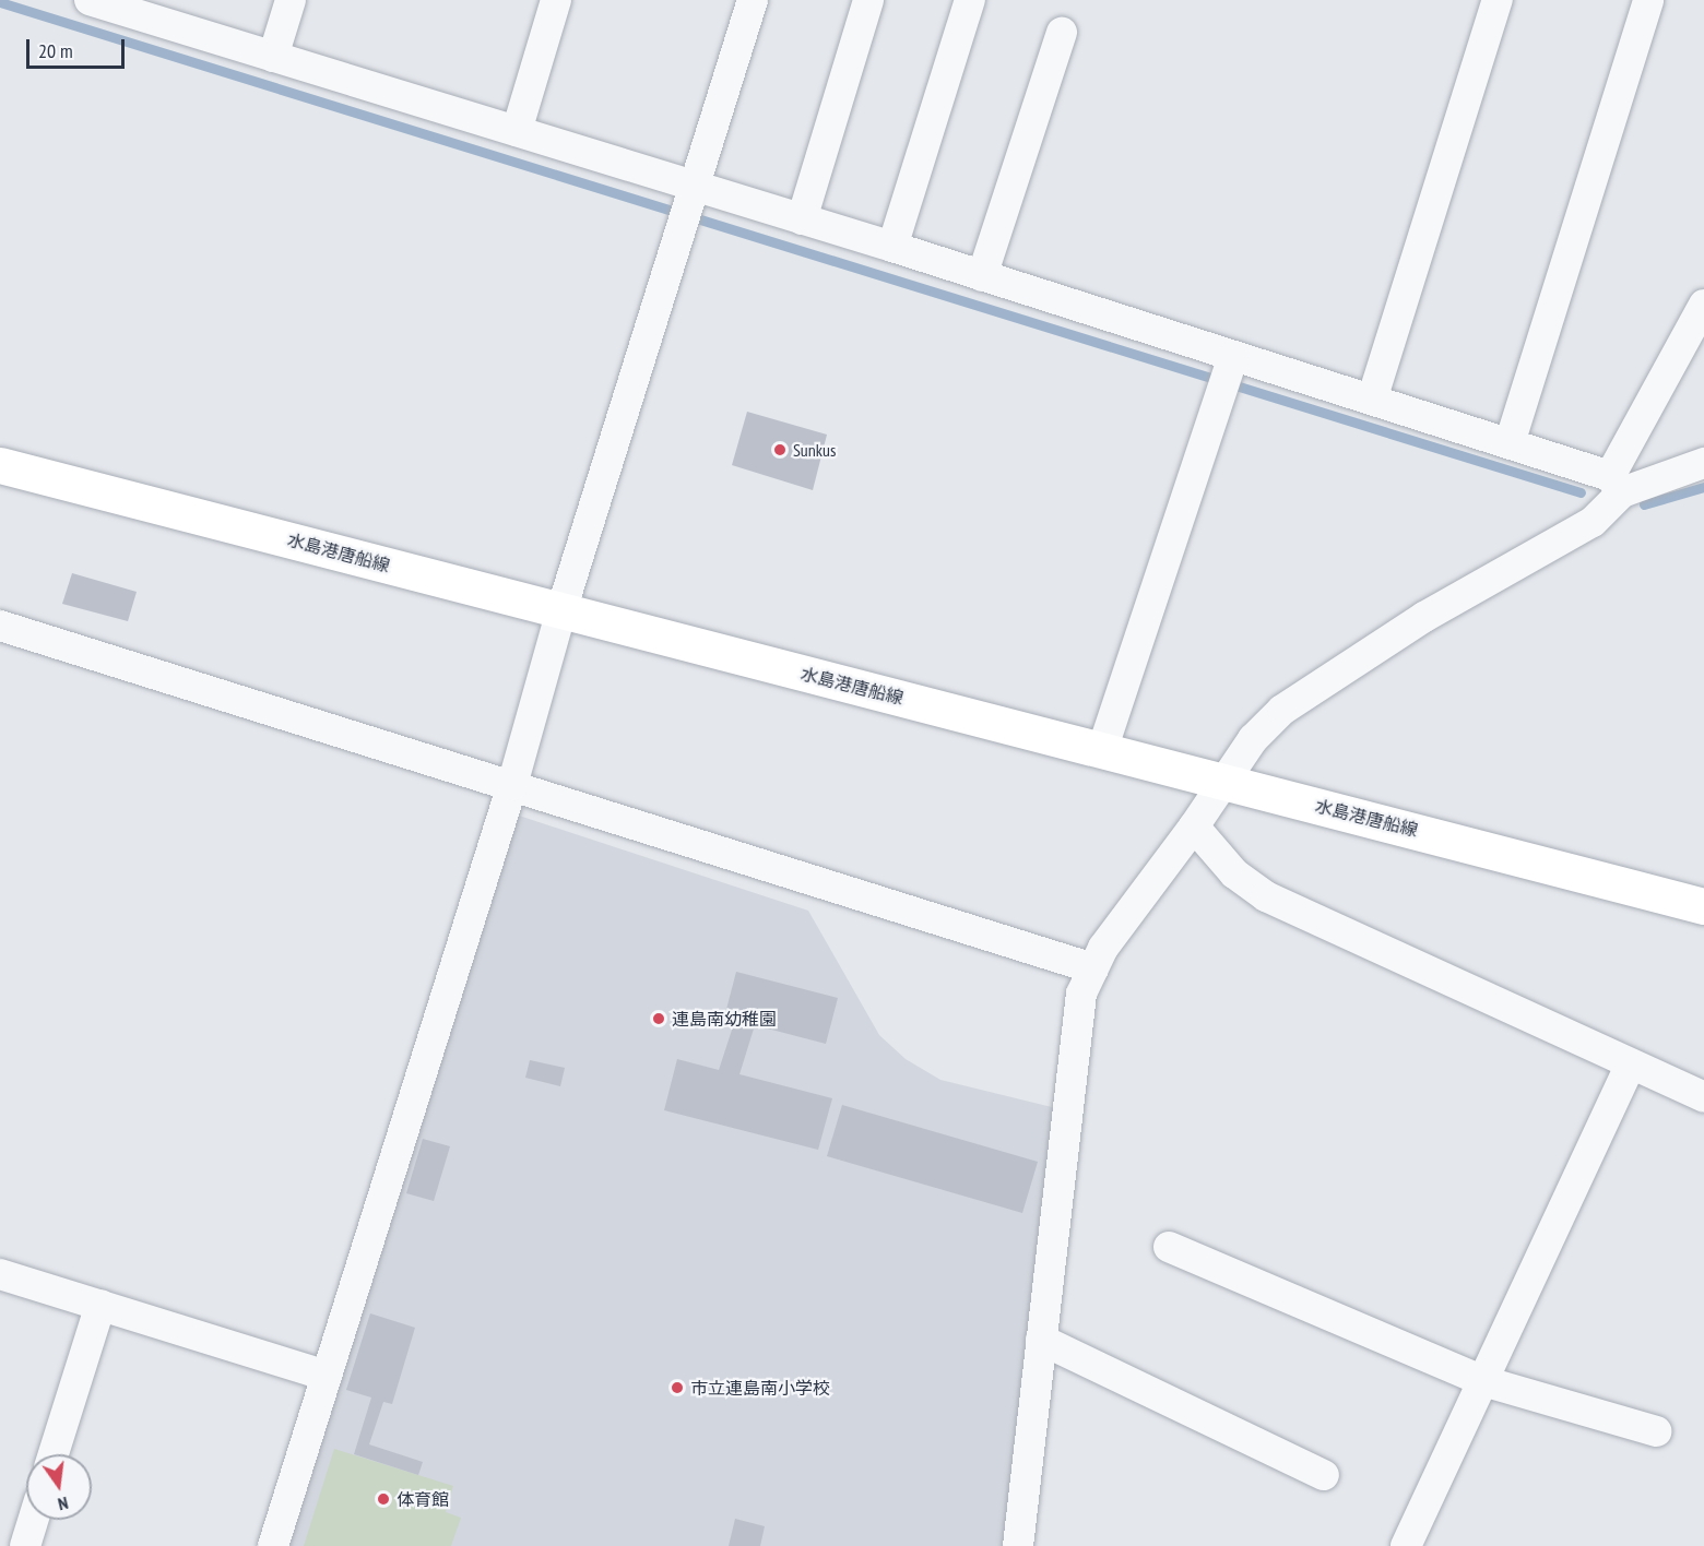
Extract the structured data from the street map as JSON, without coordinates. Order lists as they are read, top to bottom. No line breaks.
{"streets":{"main road":["水島港唐船線"]},"places":["Sunkus","連島南幼稚園","市立連島南小学校","体育館"],"scale_bar":"20 m","north":"bottom"}
